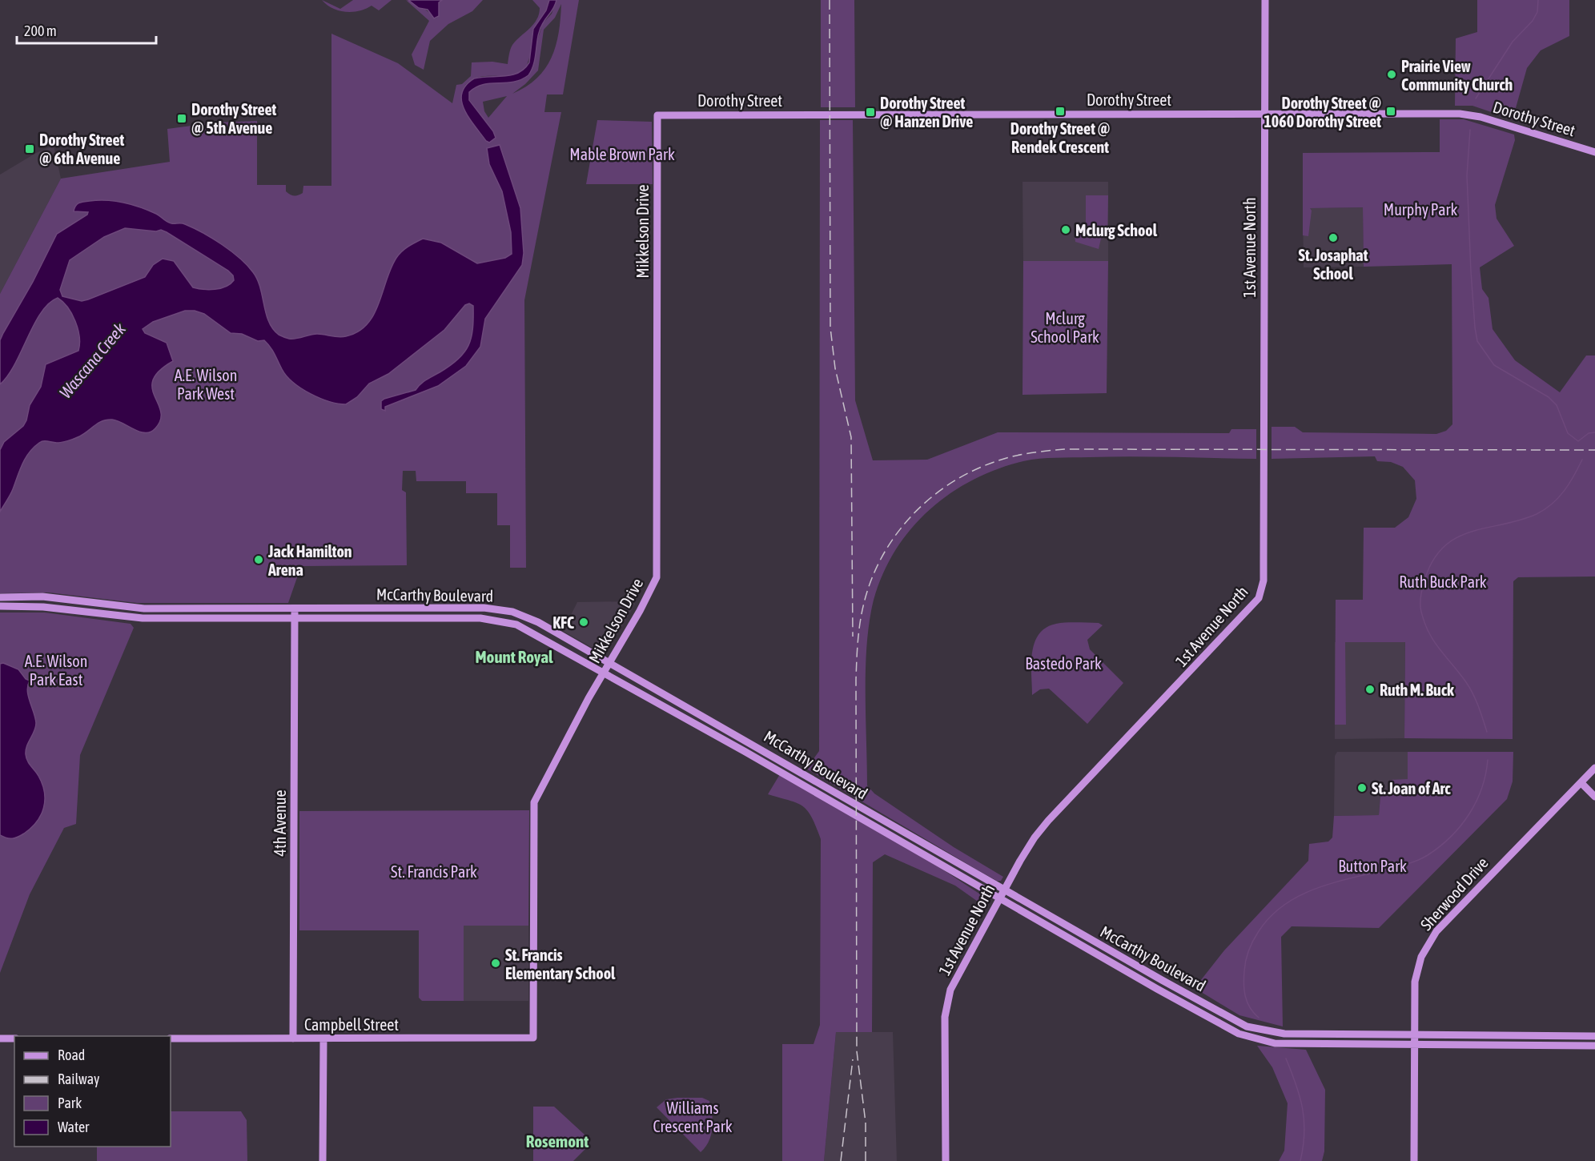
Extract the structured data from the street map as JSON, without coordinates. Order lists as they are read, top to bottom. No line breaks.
{"streets":{"street":["Dorothy Street","Mikkelson Drive","1st Avenue North","McCarthy Boulevard","4th Avenue","Sherwood Drive","Campbell Street"]},"crossings":[["Dorothy Street","Mikkelson Drive"],["Dorothy Street","1st Avenue North"],["Mikkelson Drive","McCarthy Boulevard"],["Mikkelson Drive","Campbell Street"],["1st Avenue North","McCarthy Boulevard"],["McCarthy Boulevard","4th Avenue"],["McCarthy Boulevard","Sherwood Drive"],["4th Avenue","Campbell Street"]],"districts":["Mount Royal","Rosemont"],"water":["Wascana Creek"],"parks":["Mable Brown Park","Murphy Park","Mclurg School Park","A.E. Wilson Park West","Ruth Buck Park","A.E. Wilson Park East","Bastedo Park","Button Park","St. Francis Park","Williams Crescent Park"],"places":{"other":["Prairie View Community Church","Mclurg School","St. Josaphat School","Jack Hamilton Arena","KFC","Ruth M. Buck","St. Joan of Arc","St. Francis Elementary School"],"transit":["Dorothy Street @ Rendek Crescent","Dorothy Street @ 1060 Dorothy Street","Dorothy Street @ Hanzen Drive","Dorothy Street @ 5th Avenue","Dorothy Street @ 6th Avenue"]},"legend":["Road","Railway","Park","Water"],"scale_bar":"200 m"}
